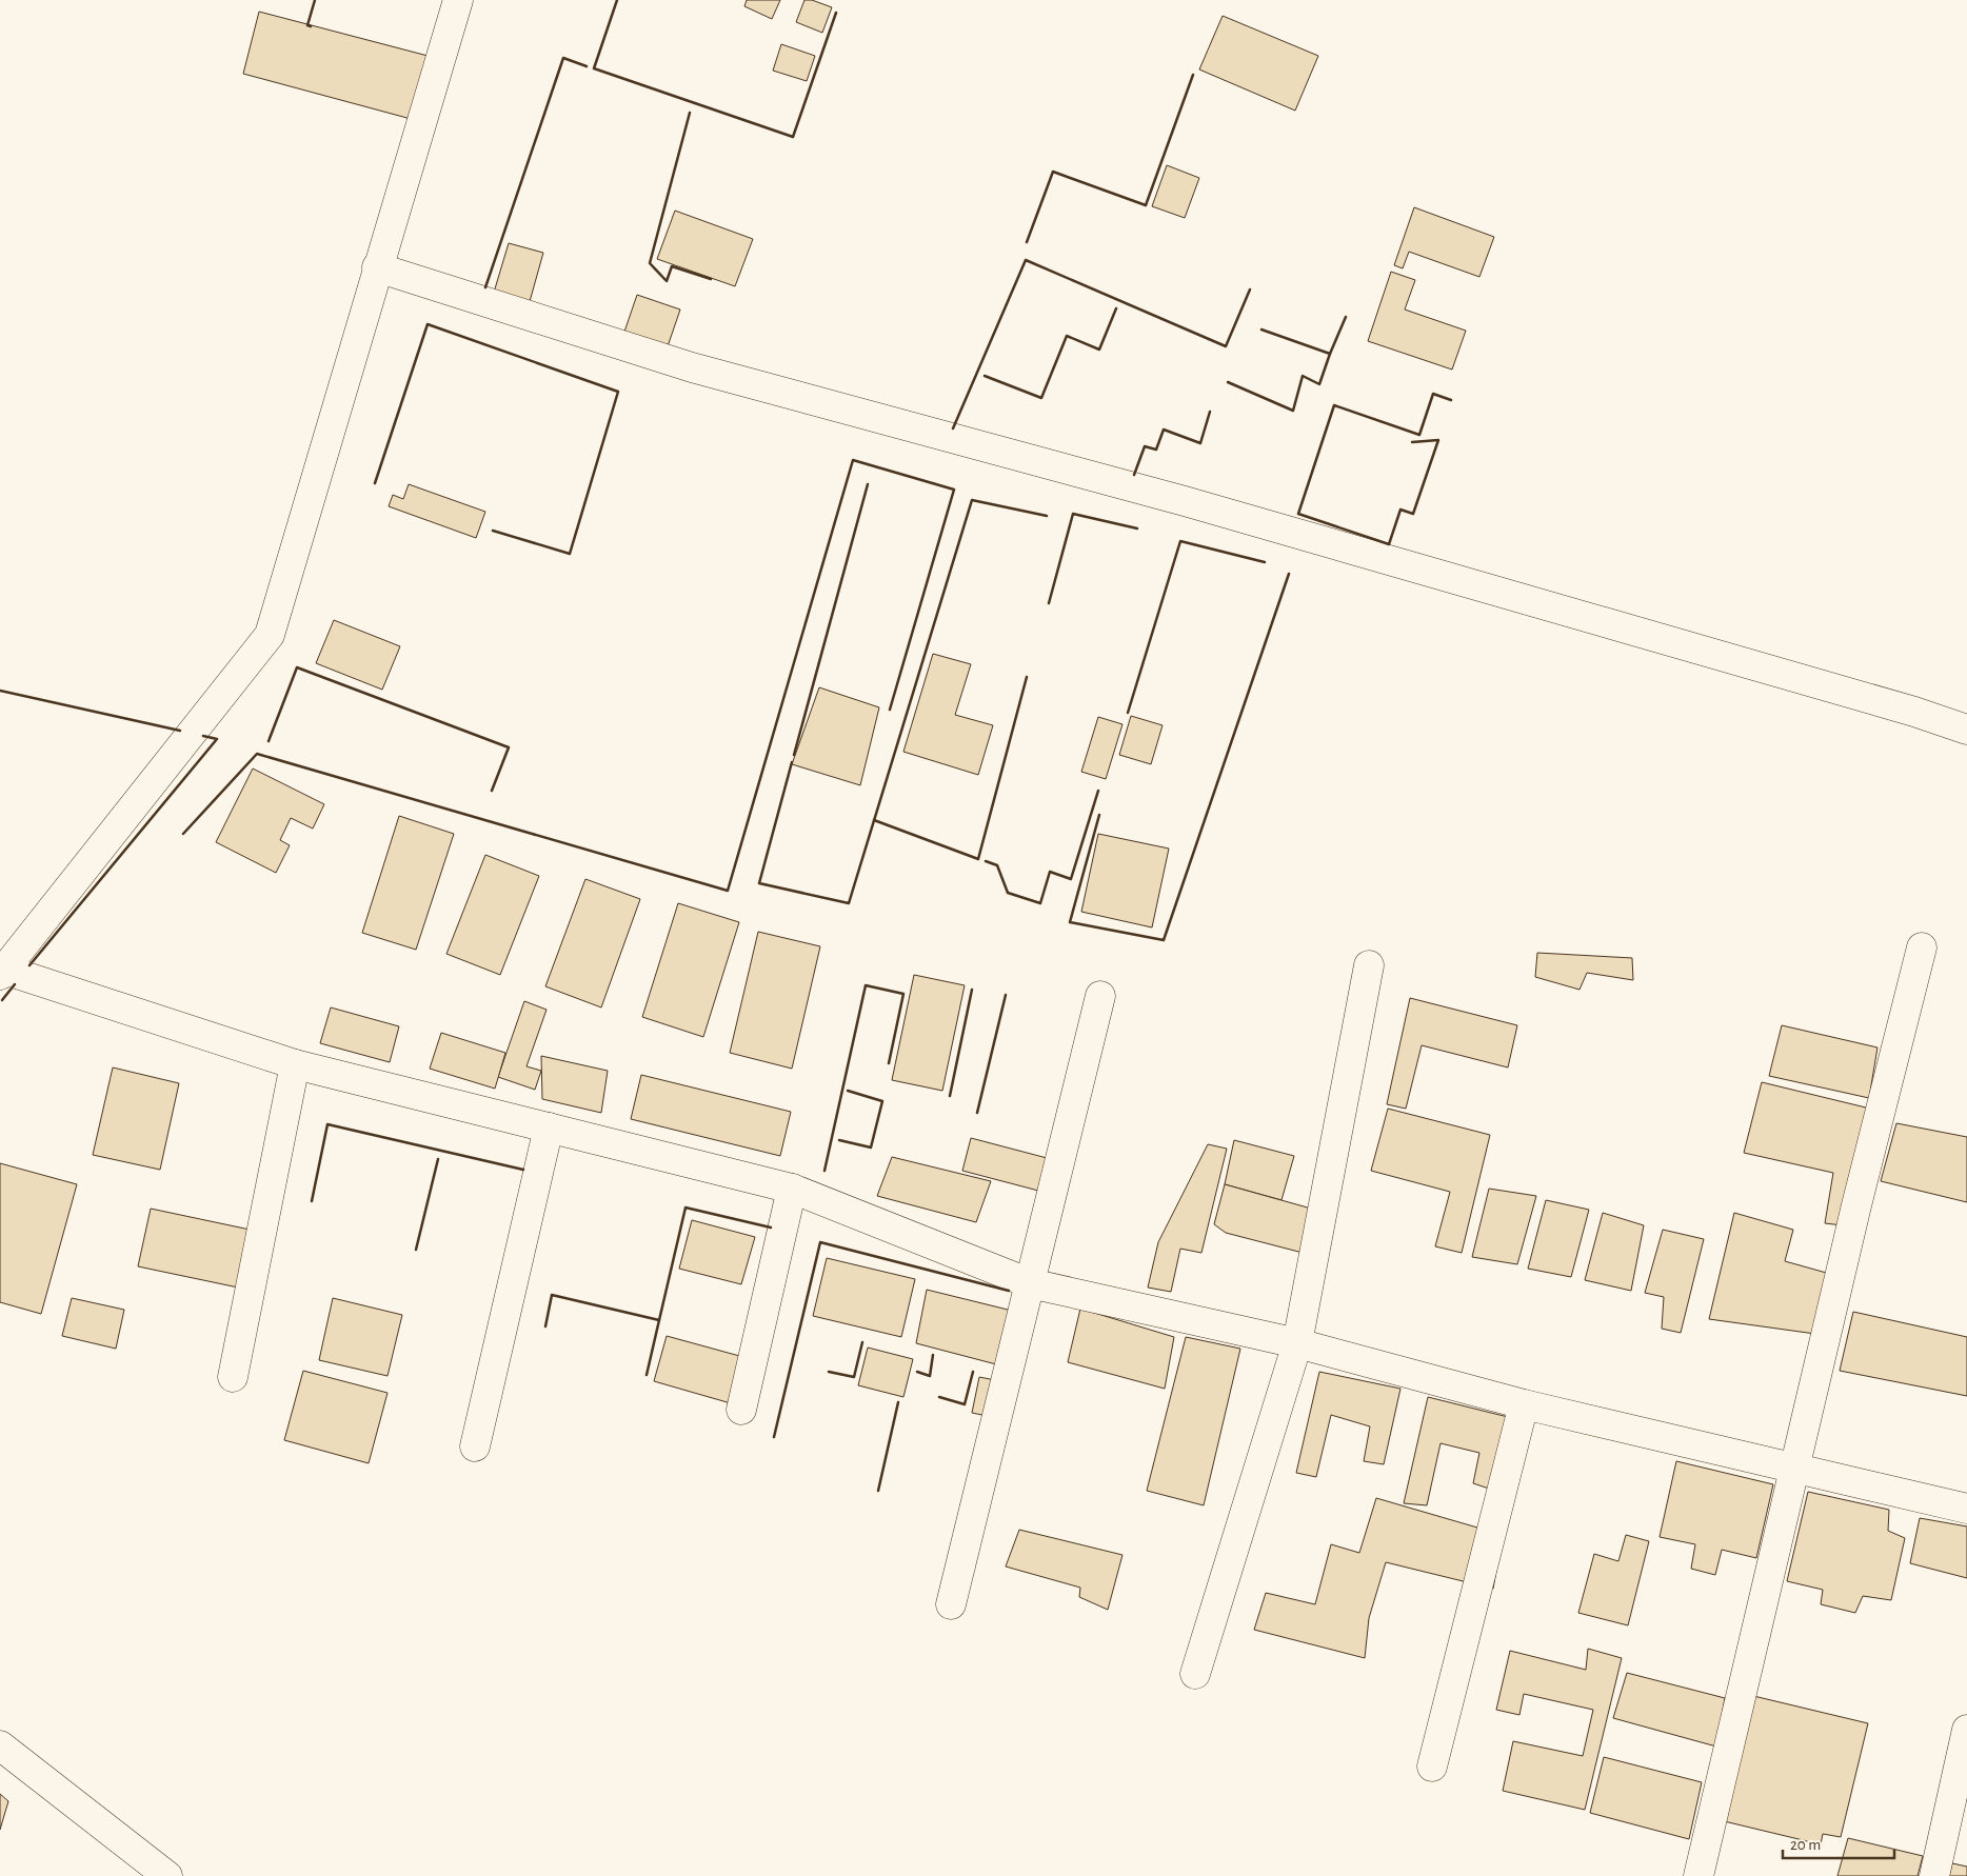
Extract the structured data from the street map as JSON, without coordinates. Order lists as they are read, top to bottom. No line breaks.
{"scale_bar":"20 m"}
